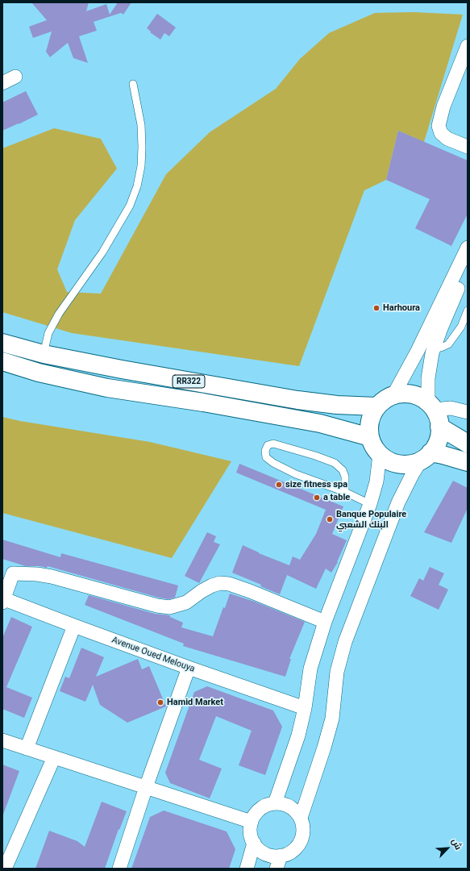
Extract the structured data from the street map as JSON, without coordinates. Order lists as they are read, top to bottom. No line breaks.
{"streets":{"main road":["RR322"],"street":["Avenue Oued Melouya"]},"places":["Harhoura","size fitness spa","a table","Banque Populaire البنك الشعبي","Hamid Market"],"north":"top right"}
